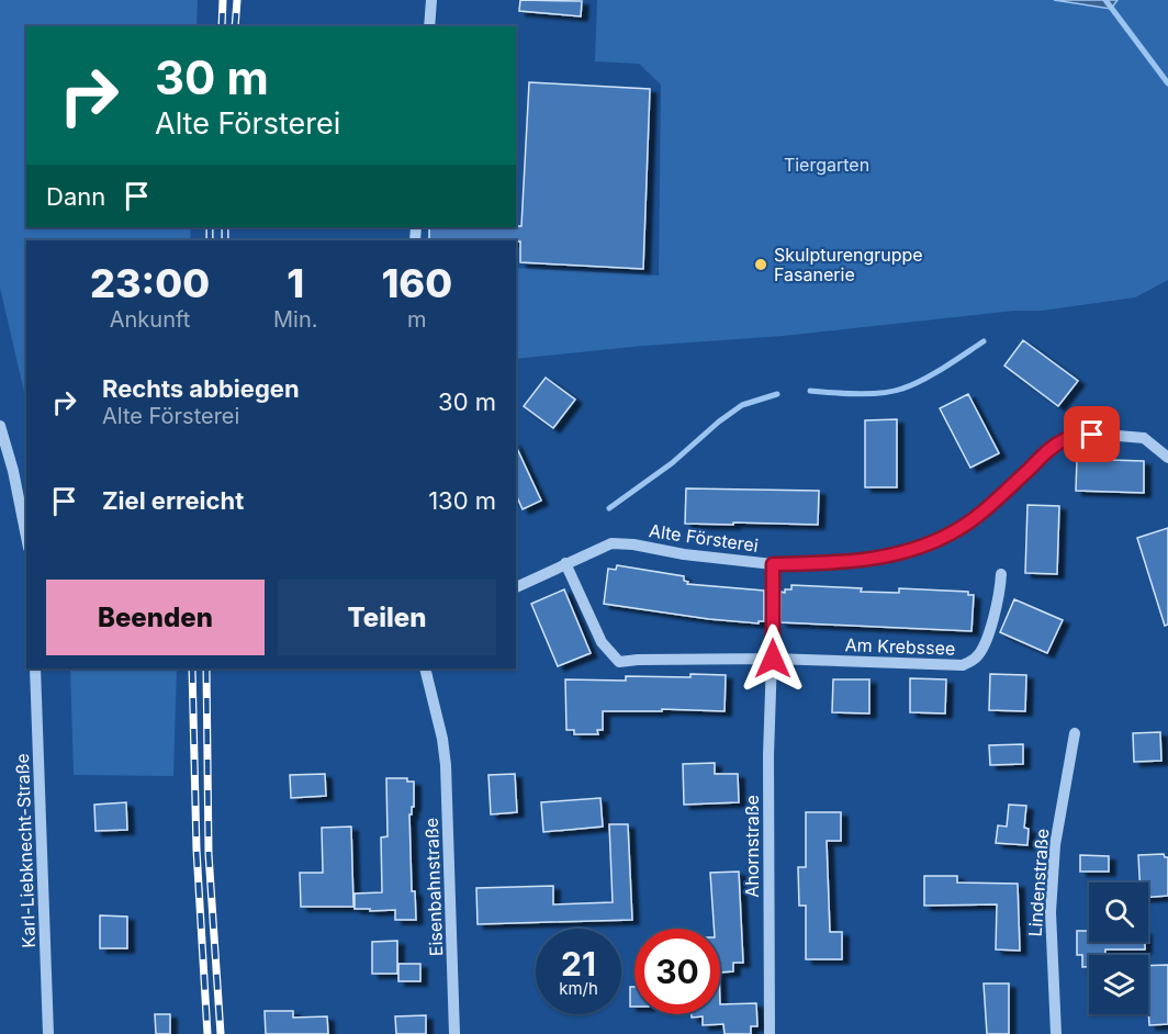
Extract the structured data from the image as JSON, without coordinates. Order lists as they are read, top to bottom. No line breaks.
{"streets":{"street":["Alte Försterei","Am Krebssee","Ahornstraße","Karl-Liebknecht-Straße","Lindenstraße","Eisenbahnstraße"]},"crossings":[["Alte Försterei","Am Krebssee"],["Am Krebssee","Ahornstraße"]],"parks":["Tiergarten"],"places":["Skulpturengruppe Fasanerie"],"page":{"turn":["30 m","Alte Försterei"],"then":"Dann","eta":["23:00","Ankunft","1","Min.","160","m"],"list":[{"name":"Rechts abbiegen","note":"Alte Försterei","value":"30 m"},{"name":"Ziel erreicht","value":"130 m"}],"buttons":["Beenden","Teilen"],"speed":"21 km/h","limit":"30"}}
